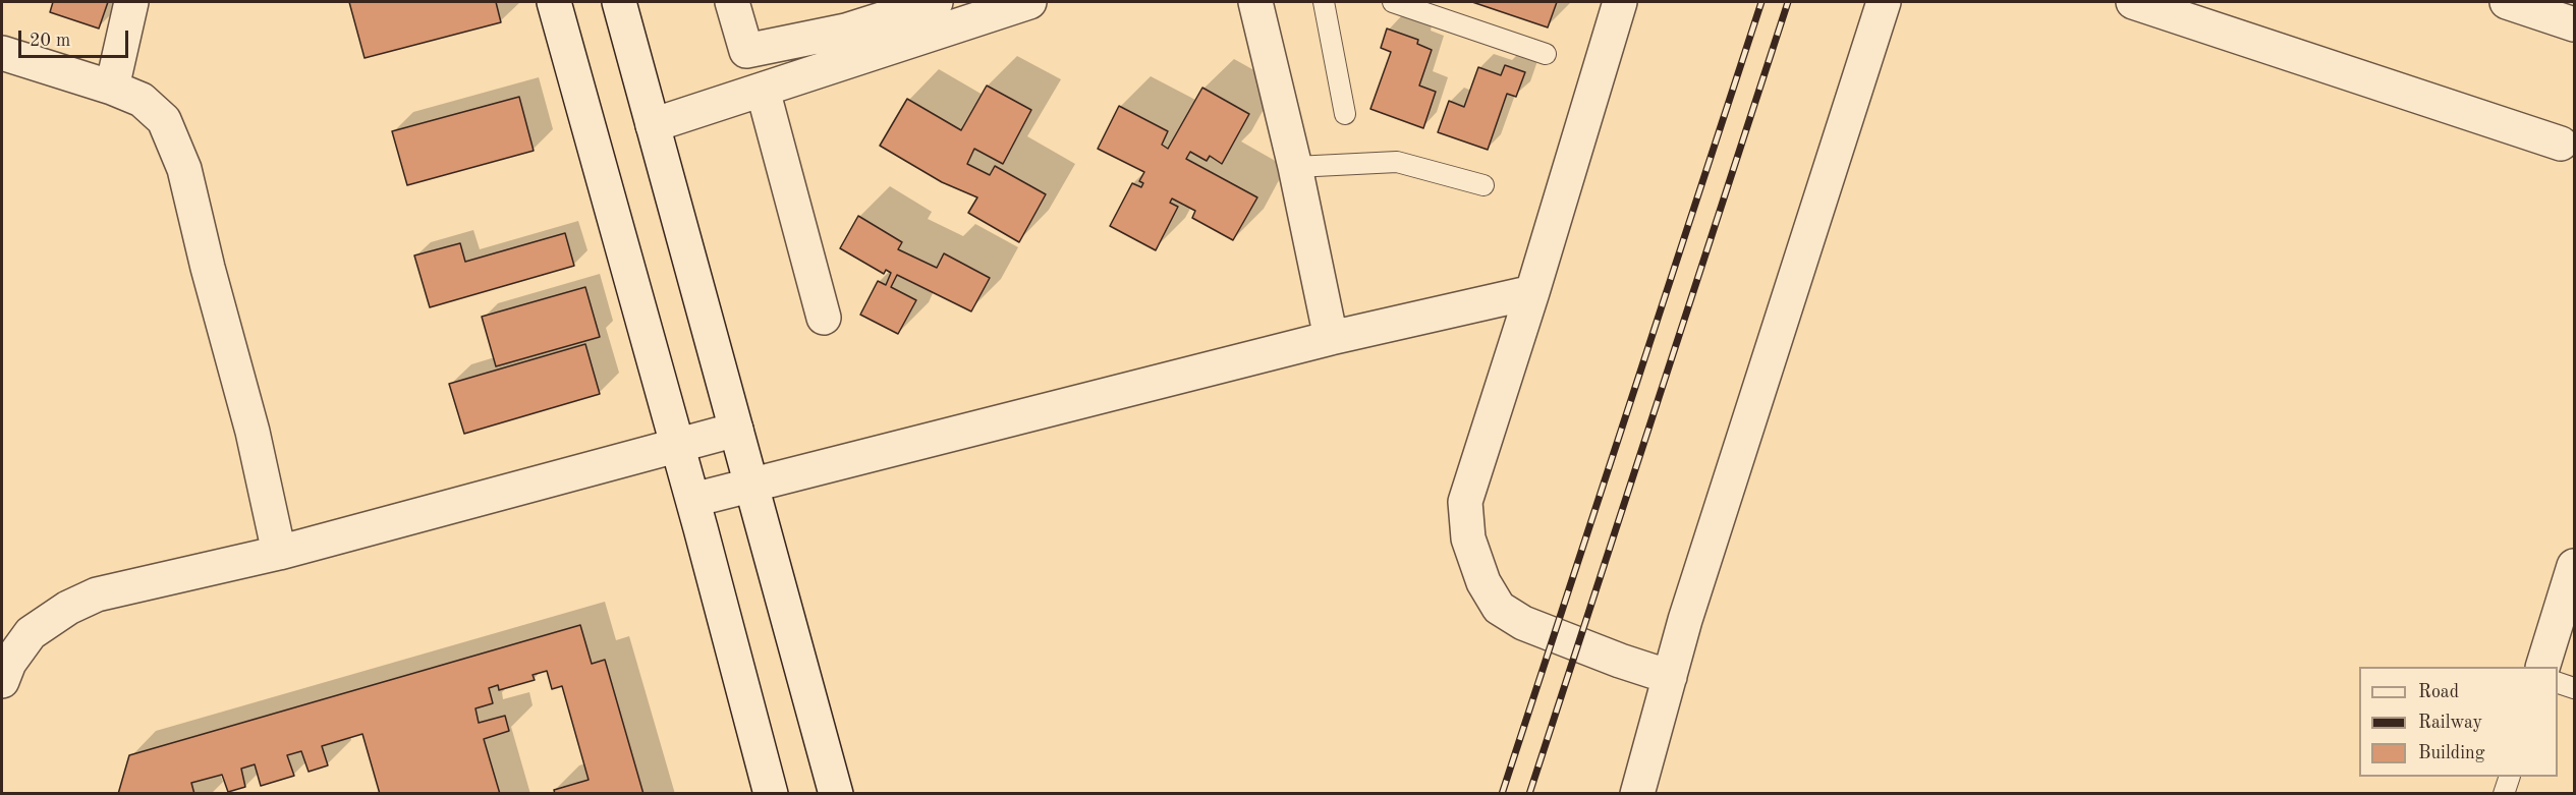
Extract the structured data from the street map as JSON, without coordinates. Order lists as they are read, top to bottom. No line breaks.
{"legend":["Road","Railway","Building"],"scale_bar":"20 m"}
